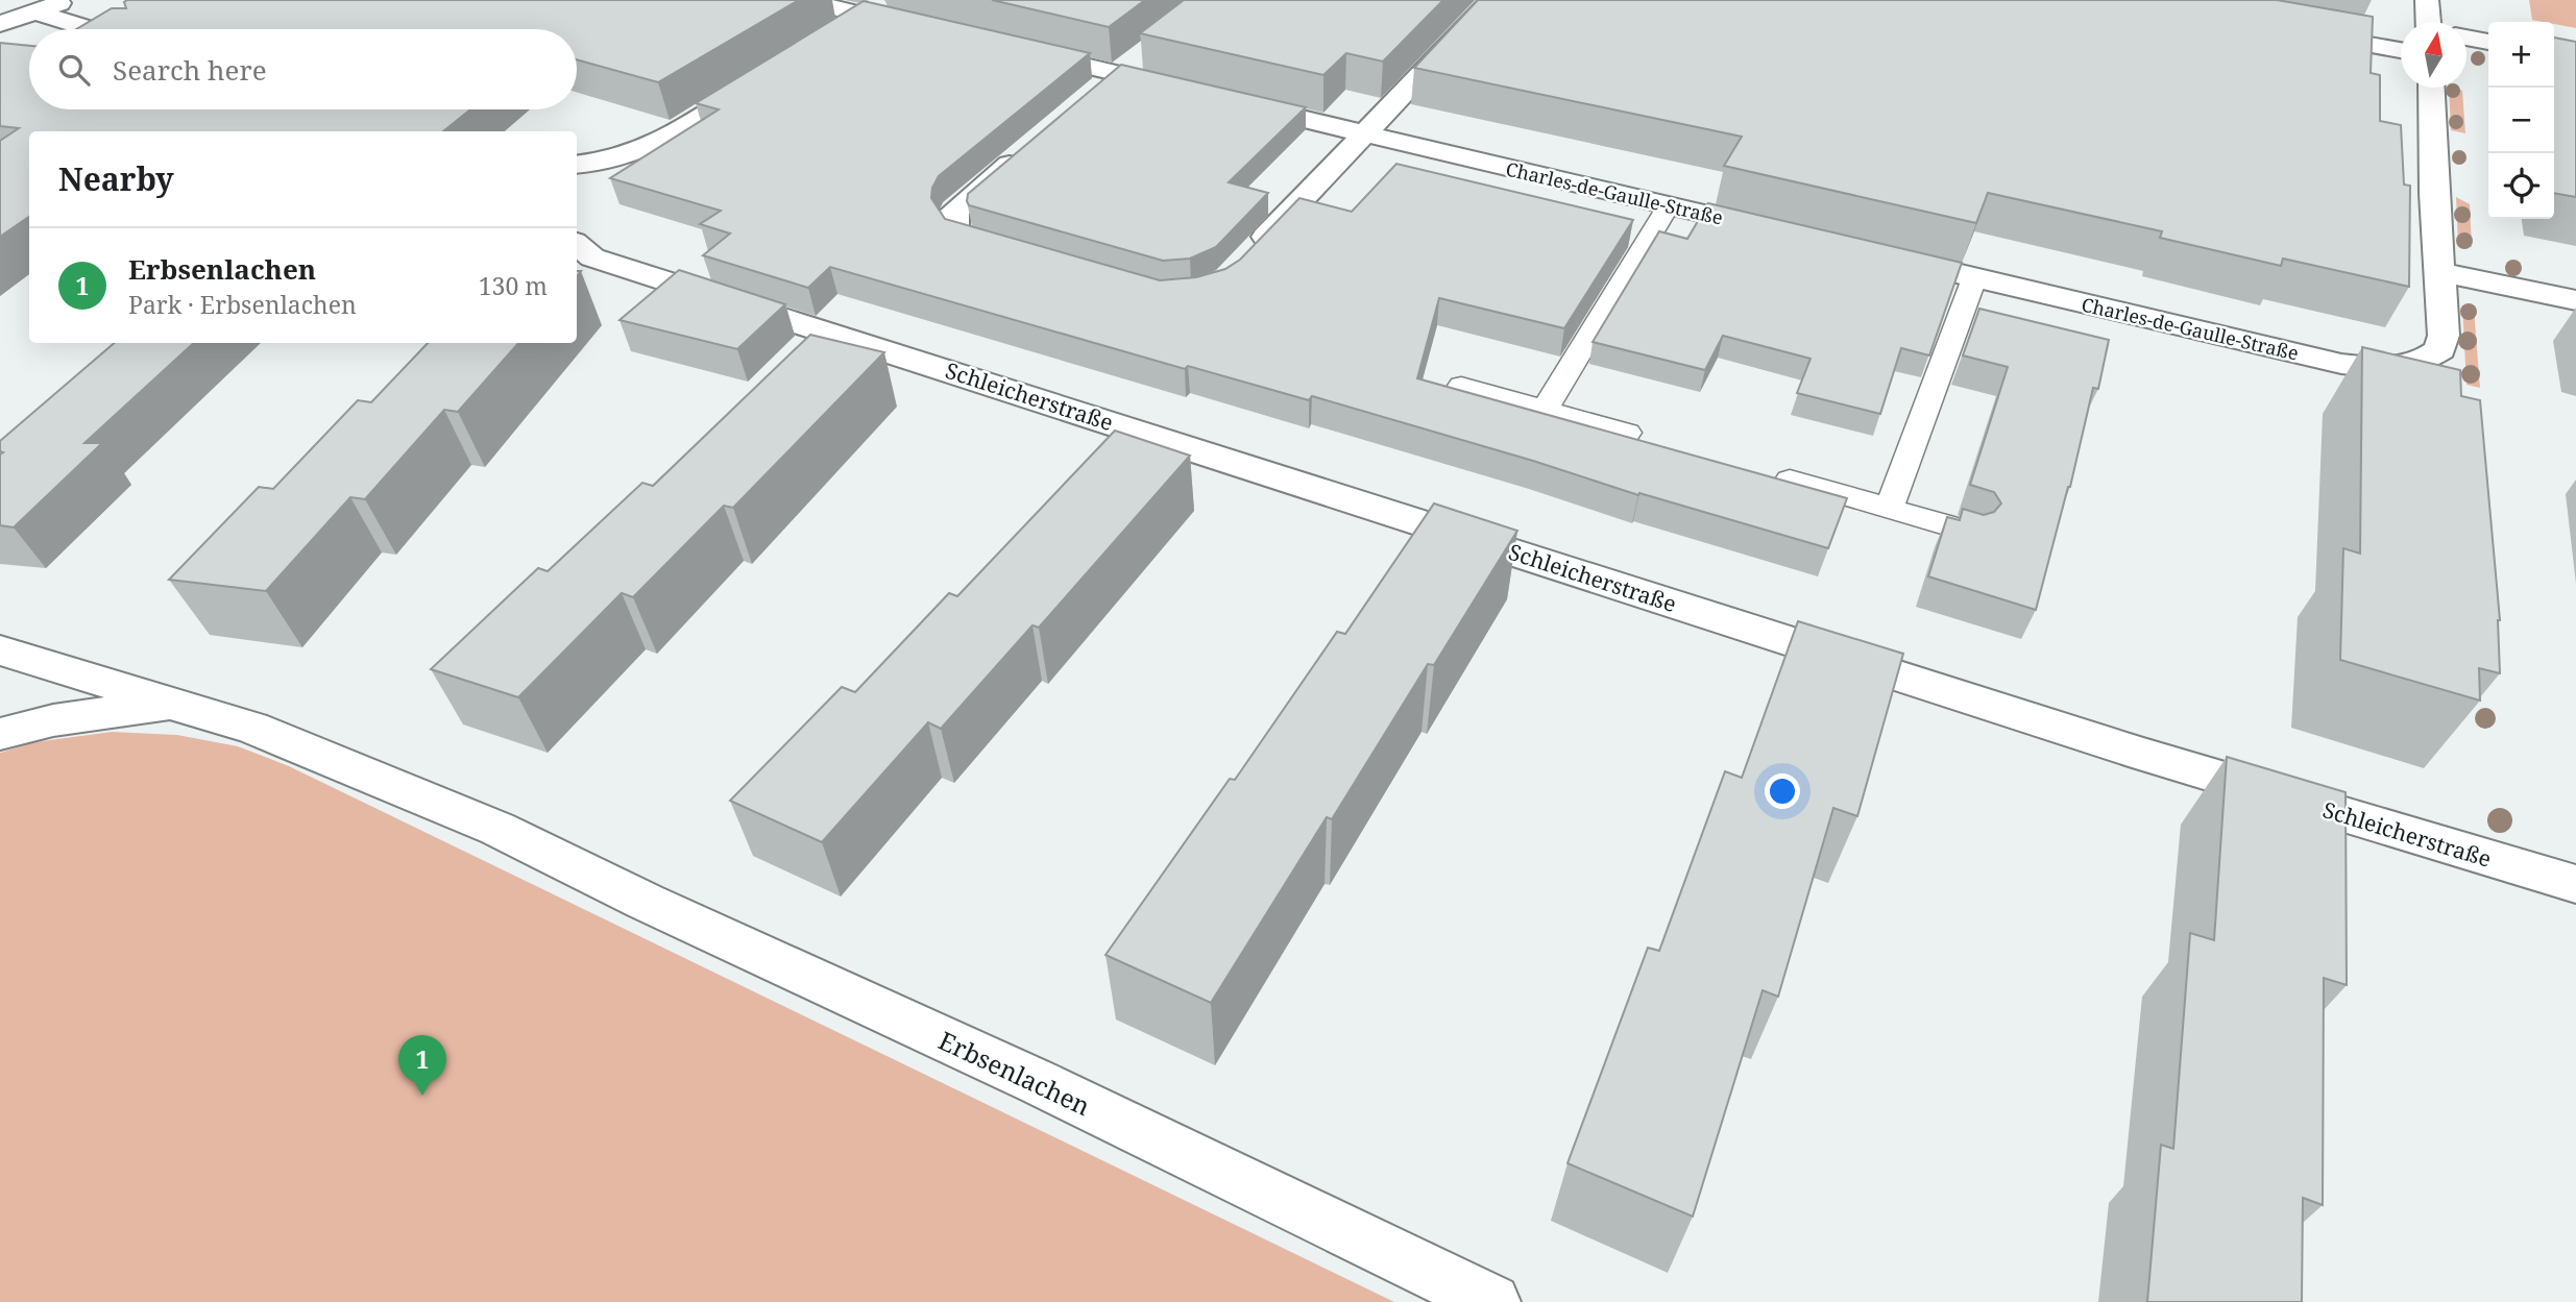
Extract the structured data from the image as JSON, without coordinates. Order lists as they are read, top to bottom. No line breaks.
{"streets":{"street":["Charles-de-Gaulle-Straße","Schleicherstraße","Erbsenlachen"]},"north":"top","page":{"map_buttons":["+","−"],"search":"Search here","heading":"Nearby","list":[{"mark":"1","name":"Erbsenlachen","note":"Park · Erbsenlachen","value":"130 m"}],"pins":"1"}}
